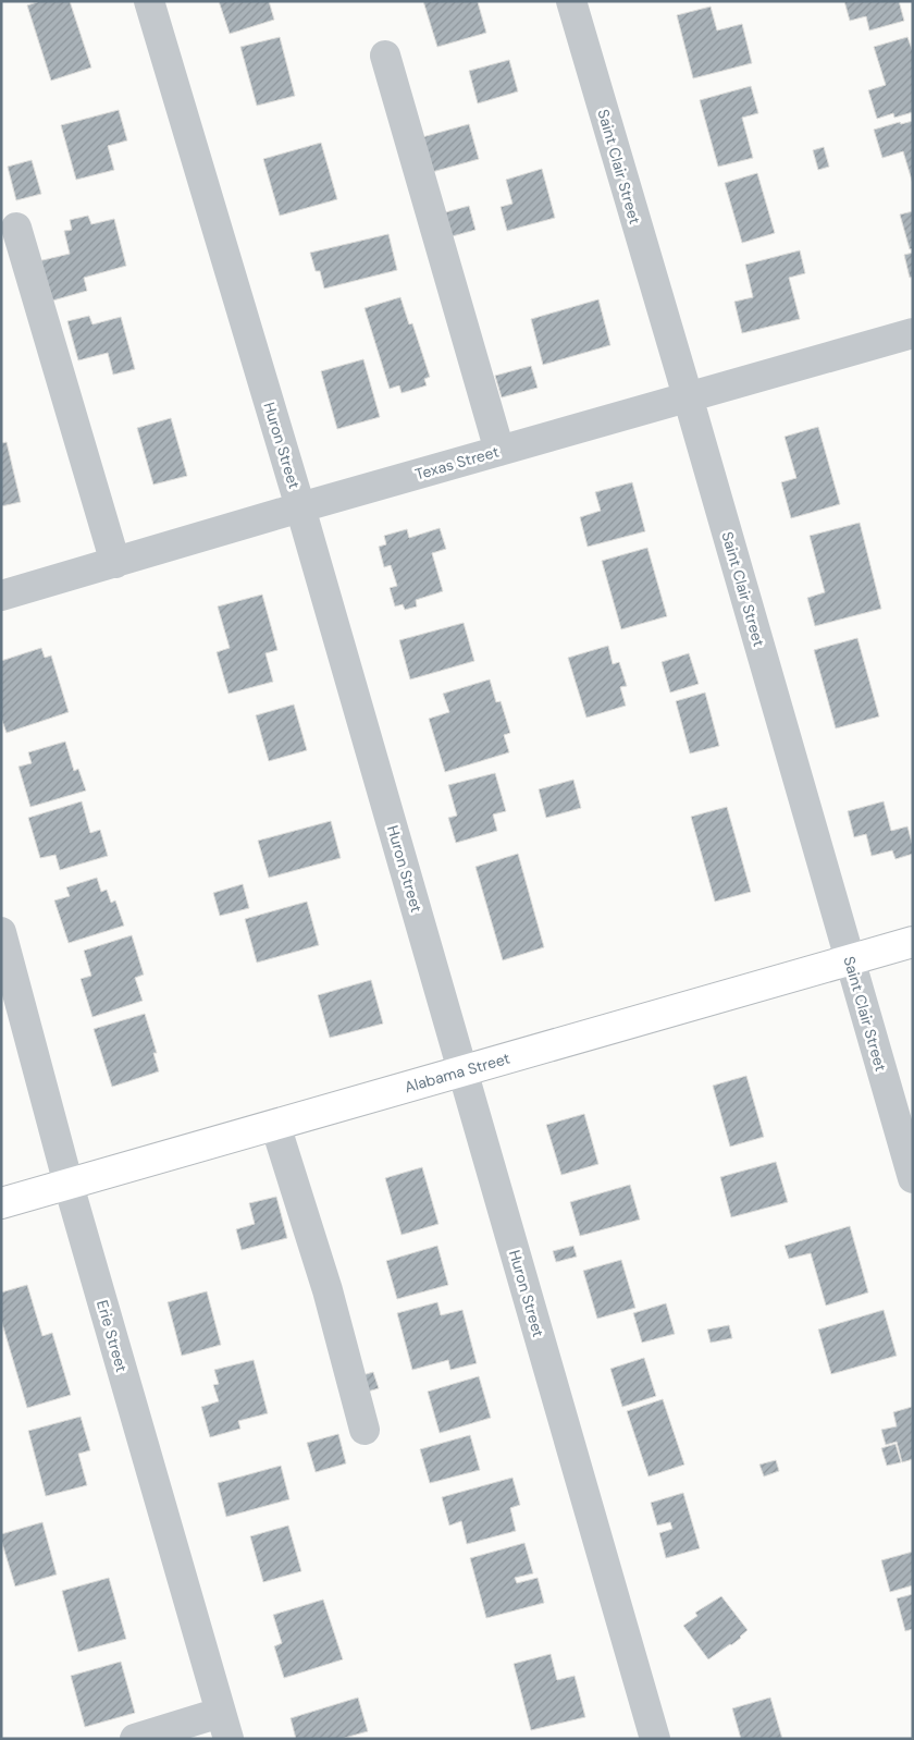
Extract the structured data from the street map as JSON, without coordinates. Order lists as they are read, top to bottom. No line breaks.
{"streets":{"main road":["Alabama Street"],"street":["Saint Clair Street","Huron Street","Texas Street","Erie Street"]},"crossings":[["Saint Clair Street","Texas Street"],["Saint Clair Street","Alabama Street"],["Huron Street","Texas Street"],["Huron Street","Alabama Street"],["Alabama Street","Erie Street"]]}
